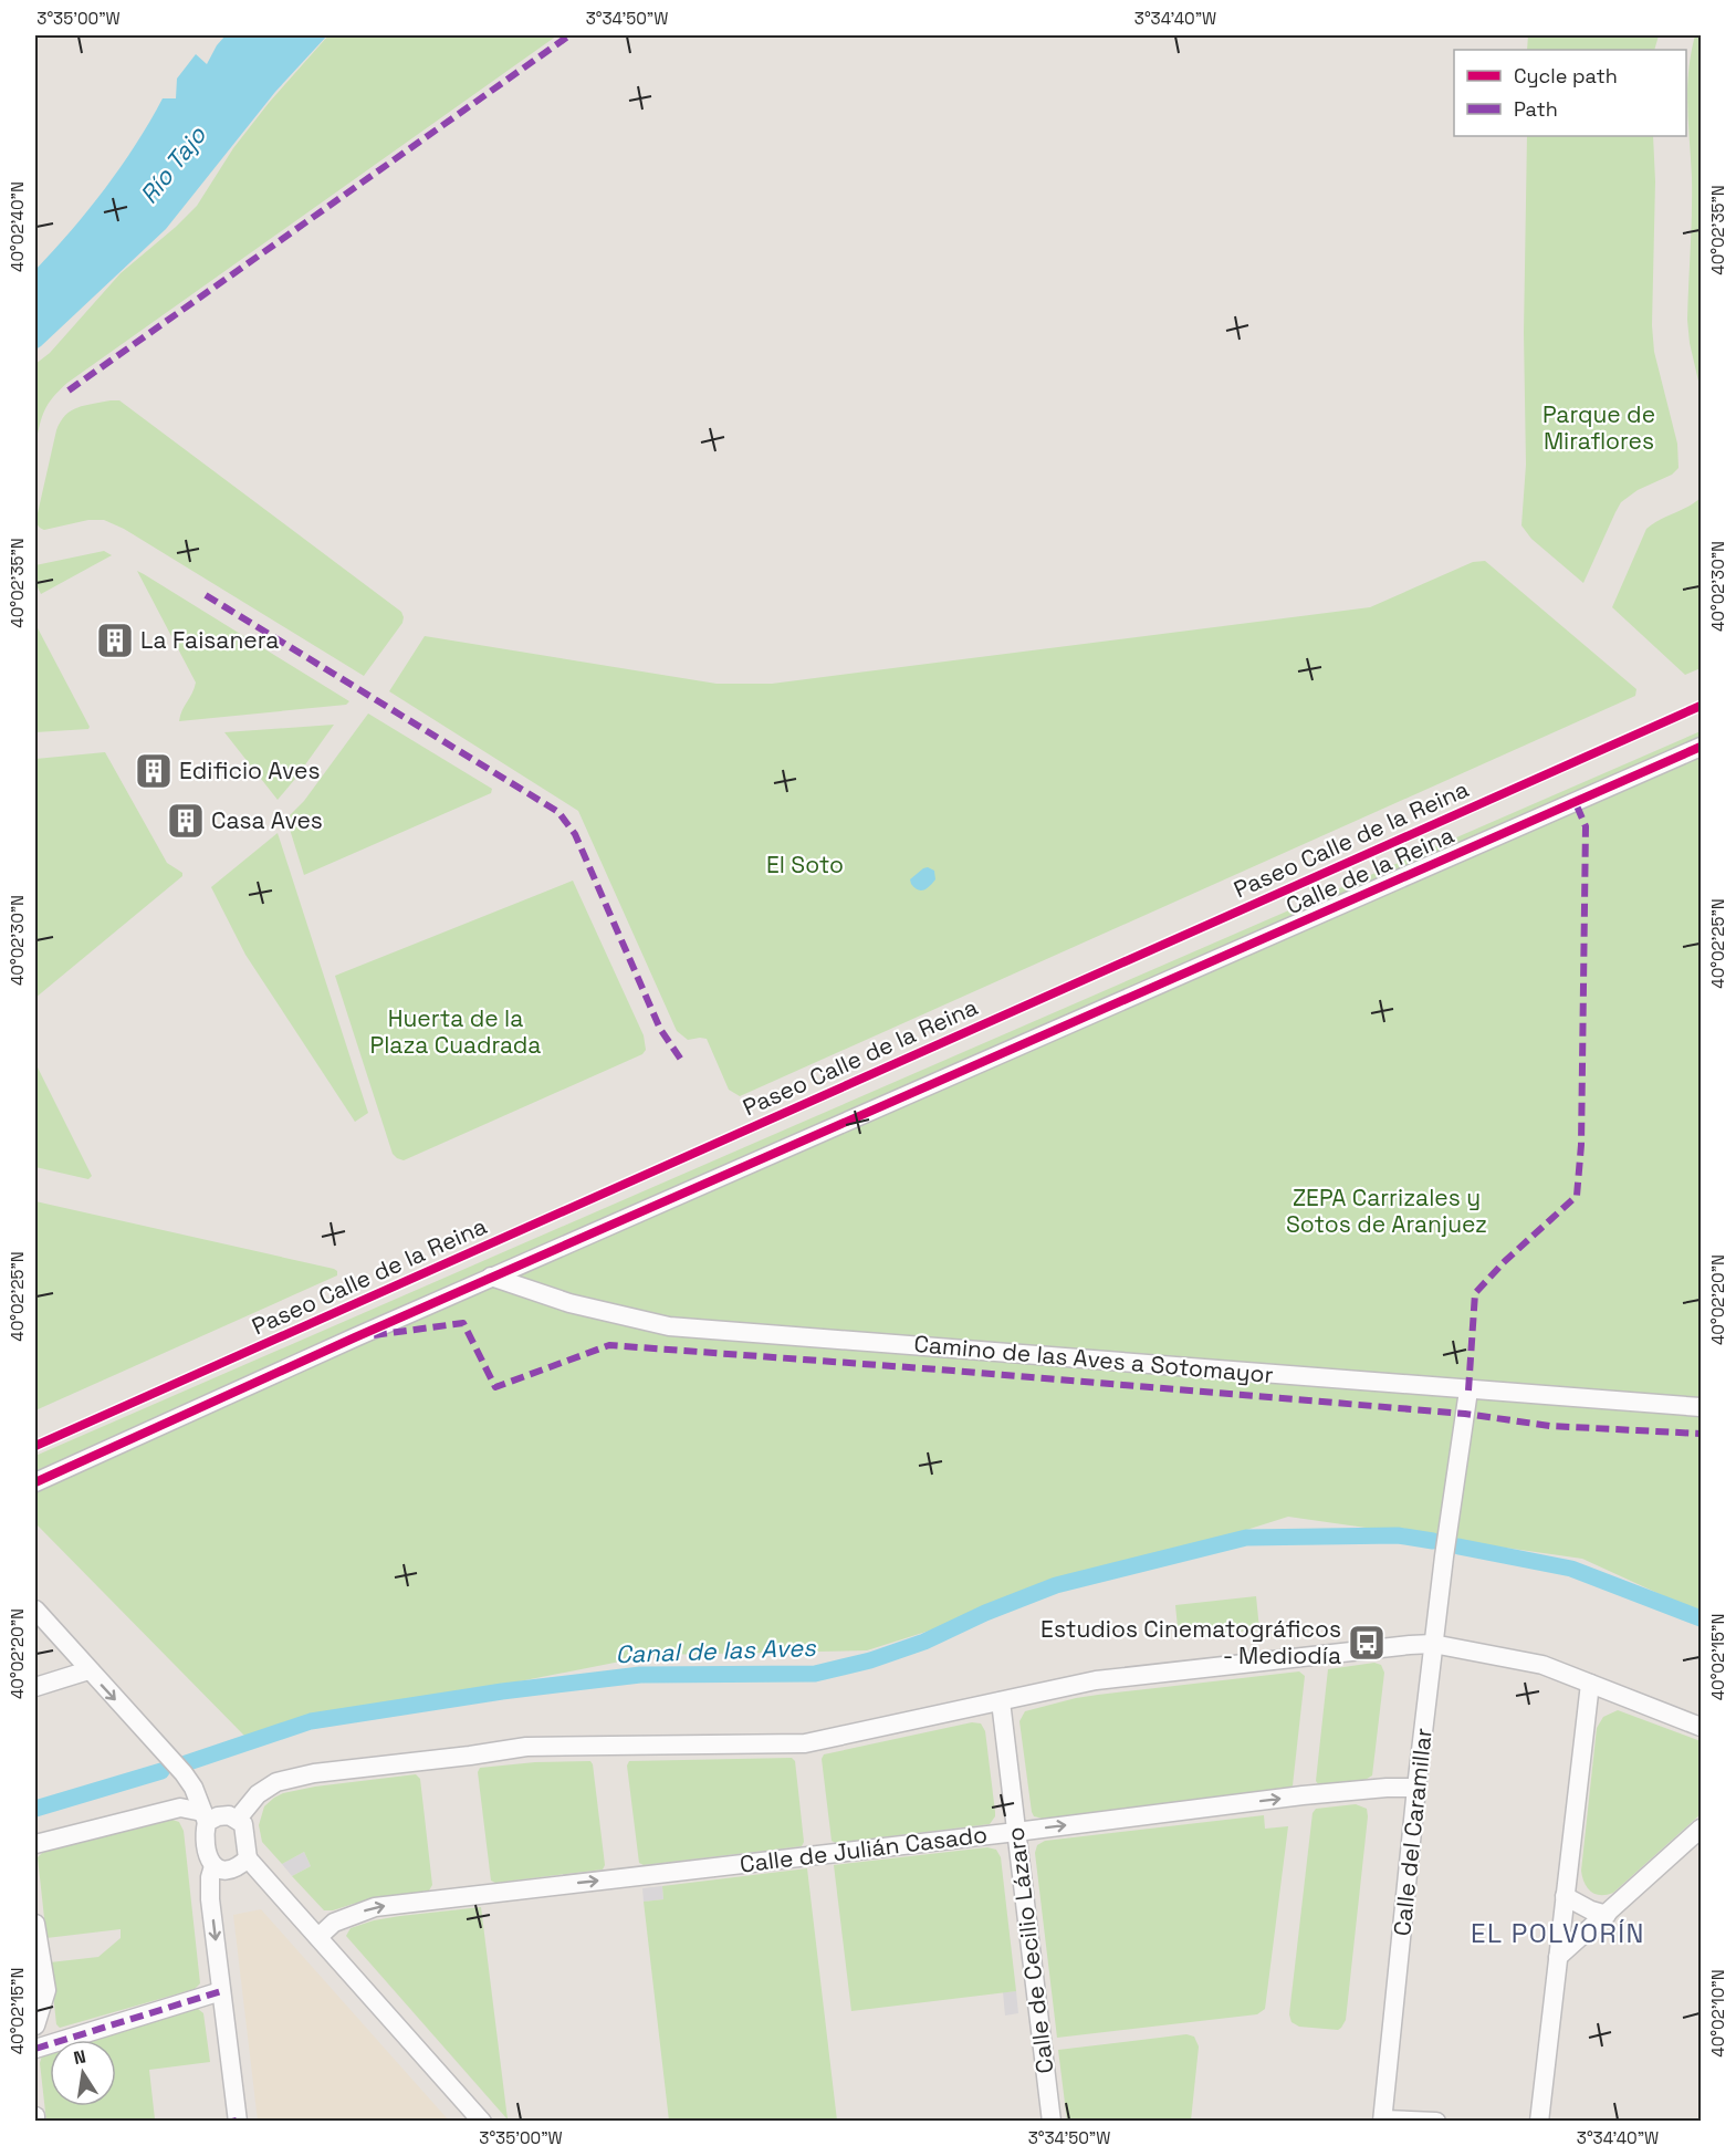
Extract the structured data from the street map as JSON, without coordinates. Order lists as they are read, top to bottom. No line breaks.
{"streets":{"street":["Calle de la Reina","Camino de las Aves a Sotomayor","Calle del Caramillar","Calle de Julián Casado","Calle de Cecilio Lázaro"],"cycle path":["Paseo Calle de la Reina"]},"crossings":[["Calle de la Reina","Camino de las Aves a Sotomayor"],["Camino de las Aves a Sotomayor","Calle del Caramillar"],["Calle del Caramillar","Calle de Julián Casado"],["Calle de Julián Casado","Calle de Cecilio Lázaro"]],"districts":["EL POLVORÍN"],"water":["Río Tajo","Canal de las Aves"],"parks":["Parque de Miraflores","El Soto","Huerta de la Plaza Cuadrada","ZEPA Carrizales y Sotos de Aranjuez"],"places":{"building":["La Faisanera","Edificio Aves","Casa Aves"],"bus stop":["Estudios Cinematográficos - Mediodía"]},"legend":["Cycle path","Path"],"north":"top","coordinates":["3°35'00\"W","3°34'50\"W","3°34'40\"W","40°02'40\"N","40°02'35\"N","40°02'30\"N","40°02'25\"N","40°02'20\"N","40°02'15\"N","40°02'10\"N"]}
